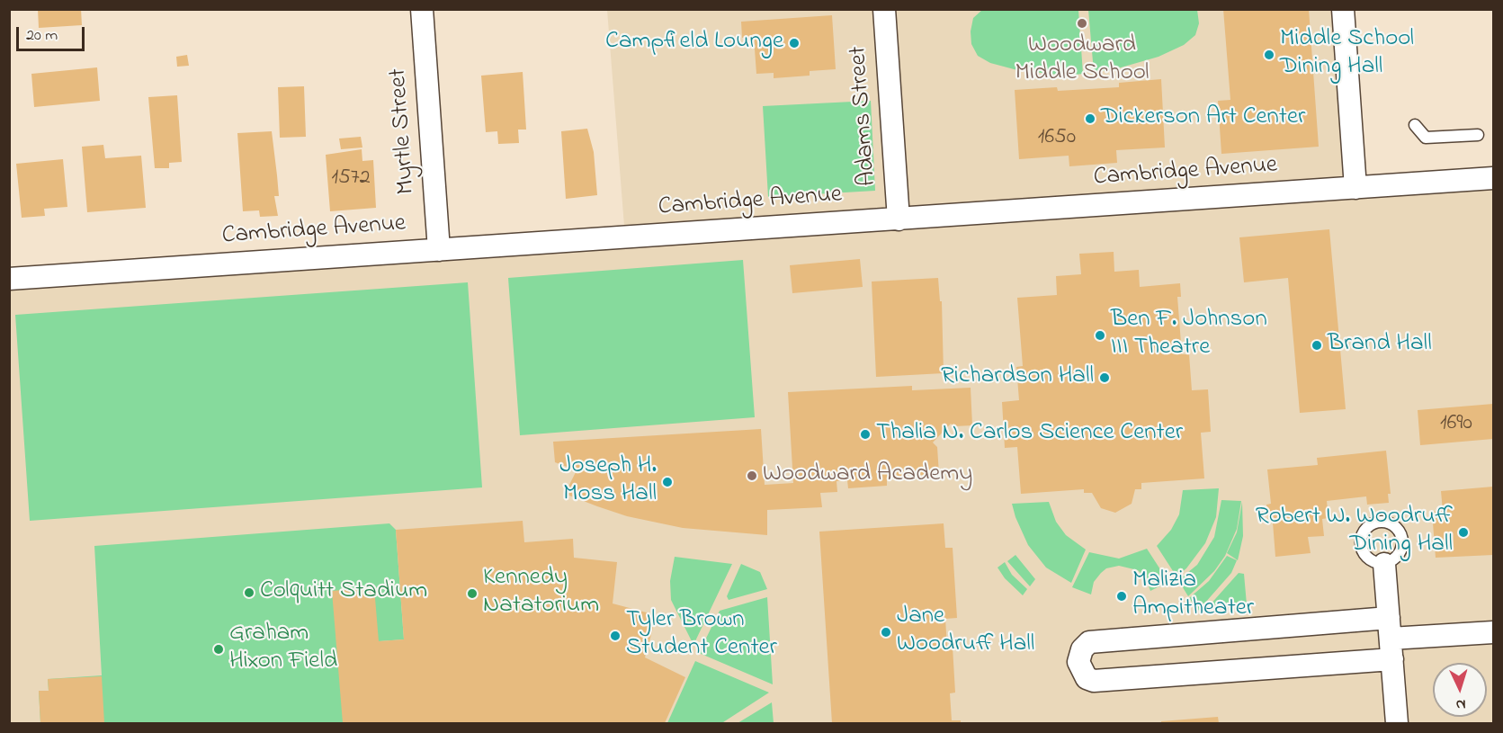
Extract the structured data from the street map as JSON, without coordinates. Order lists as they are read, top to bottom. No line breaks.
{"streets":{"street":["Adams Street","Myrtle Street","Cambridge Avenue"]},"crossings":[["Adams Street","Cambridge Avenue"],["Myrtle Street","Cambridge Avenue"]],"places":["Woodward Middle School","Campfield Lounge","Middle School Dining Hall","Dickerson Art Center","Ben F. Johnson III Theatre","Brand Hall","Richardson Hall","Thalia N. Carlos Science Center","Woodward Academy","Joseph H. Moss Hall","Robert W. Woodruff Dining Hall","Colquitt Stadium","Kennedy Natatorium","Malizia Ampitheater","Jane Woodruff Hall","Tyler Brown Student Center","Graham Hixon Field"],"house_numbers":["1650","1572","1690"],"scale_bar":"20 m","north":"bottom"}
